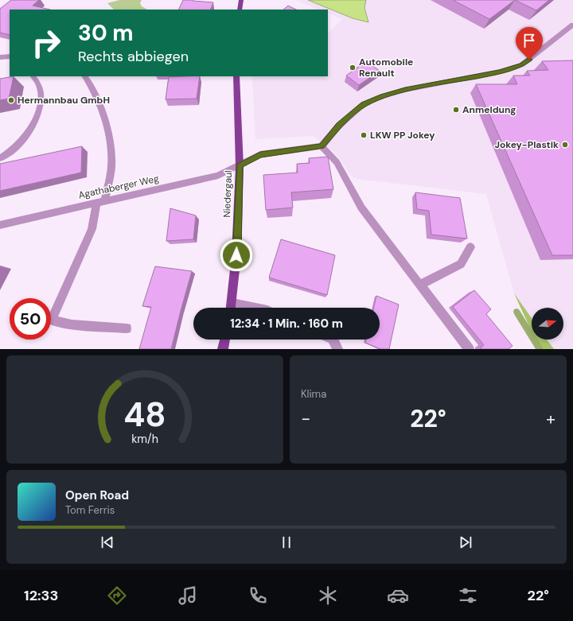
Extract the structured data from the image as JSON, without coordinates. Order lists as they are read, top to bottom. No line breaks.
{"streets":{"main road":["Niedergaul"],"street":["Agathaberger Weg"]},"crossings":[["Agathaberger Weg","Niedergaul"]],"places":["Automobile Renault","Hermannbau GmbH","Anmeldung","LKW PP Jokey","Jokey-Plastik"],"north":"right","page":{"turn":["30 m","Rechts abbiegen"],"limit":"50","trip":"12:34 · 1 Min. · 160 m","tile":"Klima","heat":["−","22°","+"],"song":["Open Road","Tom Ferris"],"tabs":["12:33","22°"],"gauge":["48","km/h"]}}
